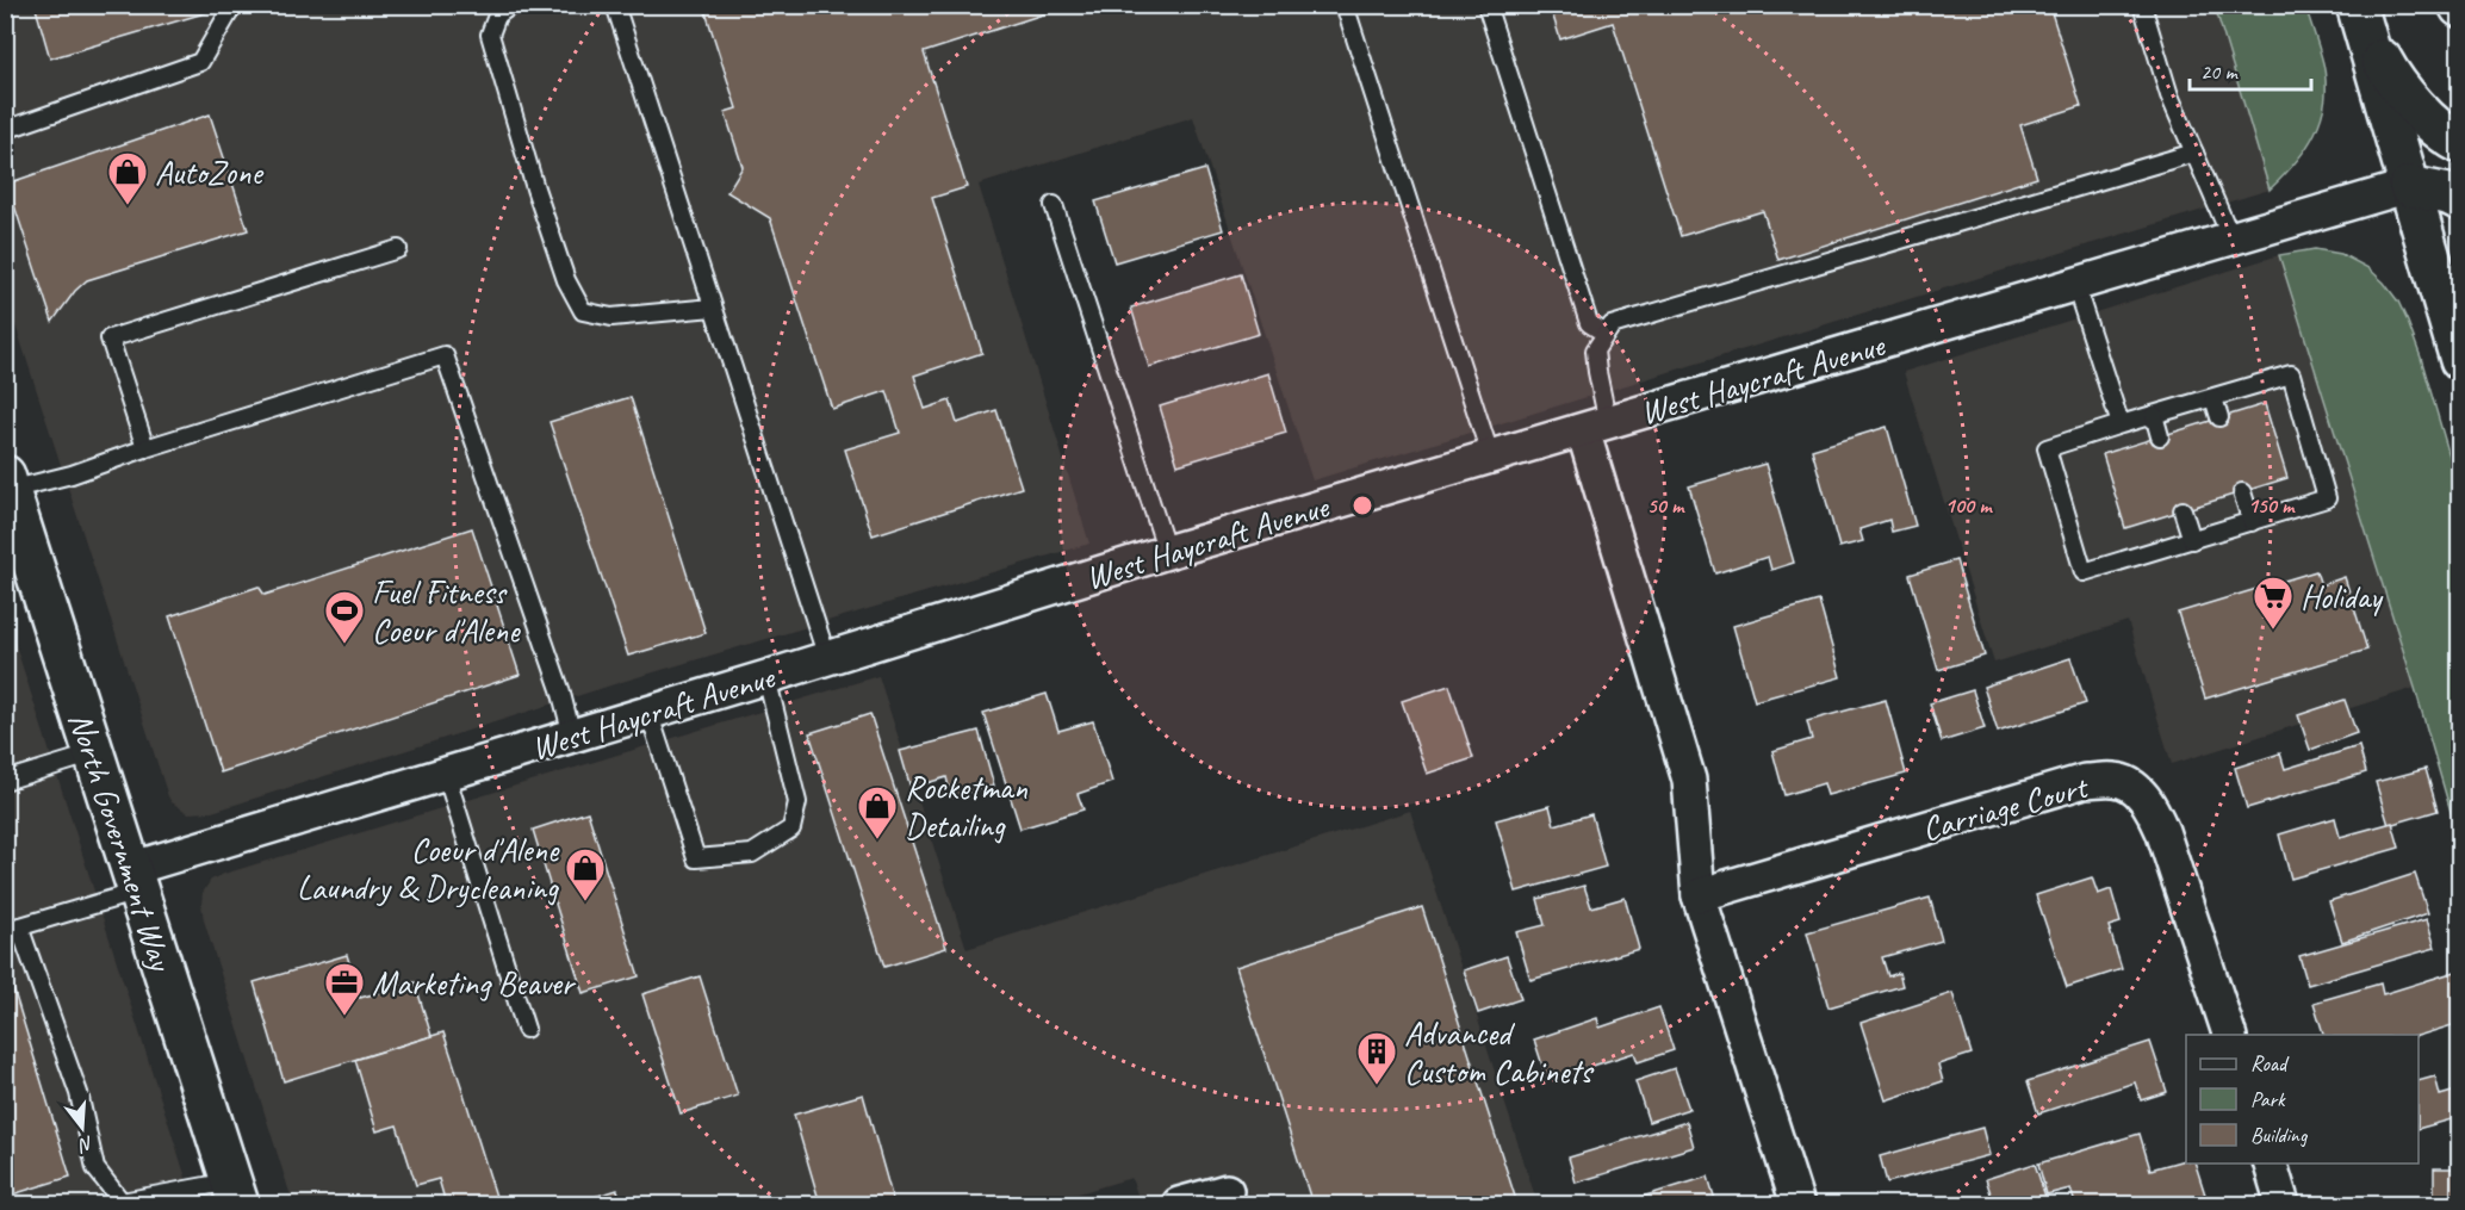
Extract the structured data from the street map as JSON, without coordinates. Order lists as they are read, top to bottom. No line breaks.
{"streets":{"main road":["North Government Way"],"street":["West Haycraft Avenue","Carriage Court"]},"crossings":[["West Haycraft Avenue","North Government Way"]],"places":{"shop":["AutoZone","Rocketman Detailing","Coeur d'Alene Laundry & Drycleaning"],"supermarket":["Holiday"],"sports":["Fuel Fitness Coeur d'Alene"],"office":["Marketing Beaver"],"building":["Advanced Custom Cabinets"]},"legend":["Road","Park","Building"],"scale_bar":"20 m","north":"bottom","rings":["50 m","100 m","150 m"]}
